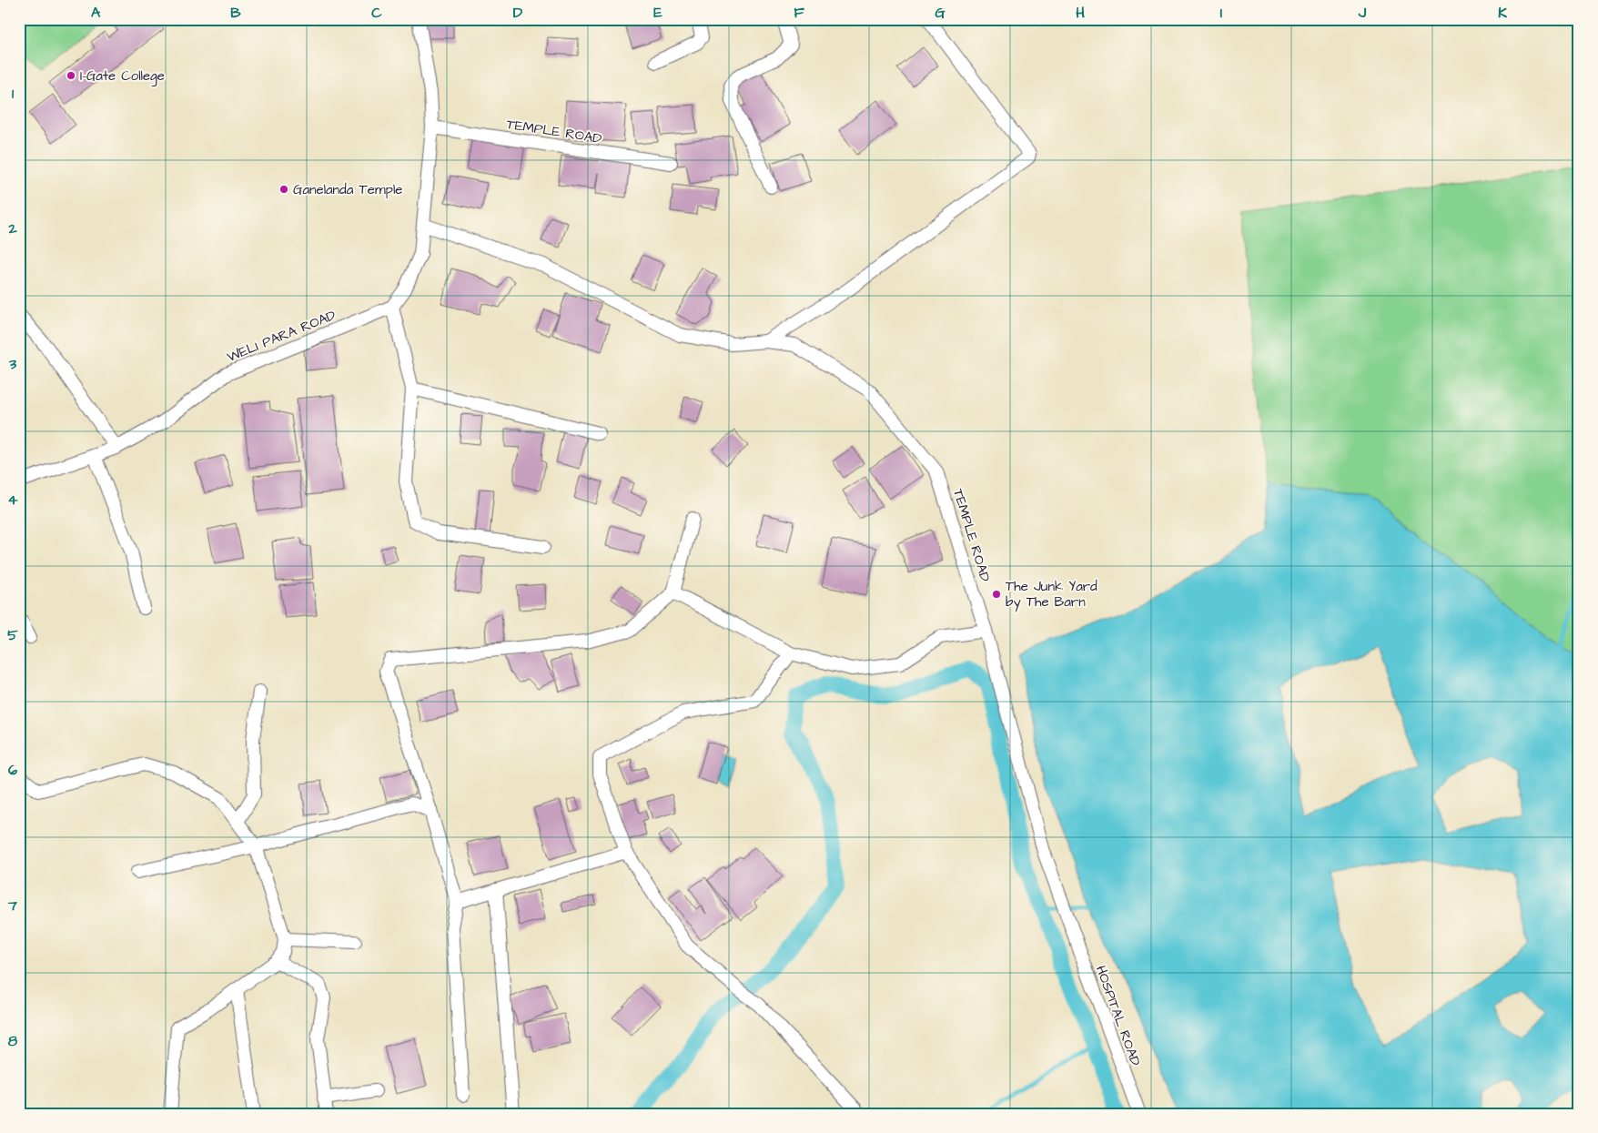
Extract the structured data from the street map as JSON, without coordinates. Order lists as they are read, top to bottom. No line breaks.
{"streets":{"street":["TEMPLE ROAD","WELI PARA ROAD","HOSPITAL ROAD"]},"crossings":[["TEMPLE ROAD","WELI PARA ROAD"],["TEMPLE ROAD","HOSPITAL ROAD"]],"places":["I-Gate College","Ganelanda Temple","The Junk Yard by The Barn"],"grid":{"columns":["A","B","C","D","E","F","G","H","I","J","K"],"rows":["1","2","3","4","5","6","7","8"]}}
